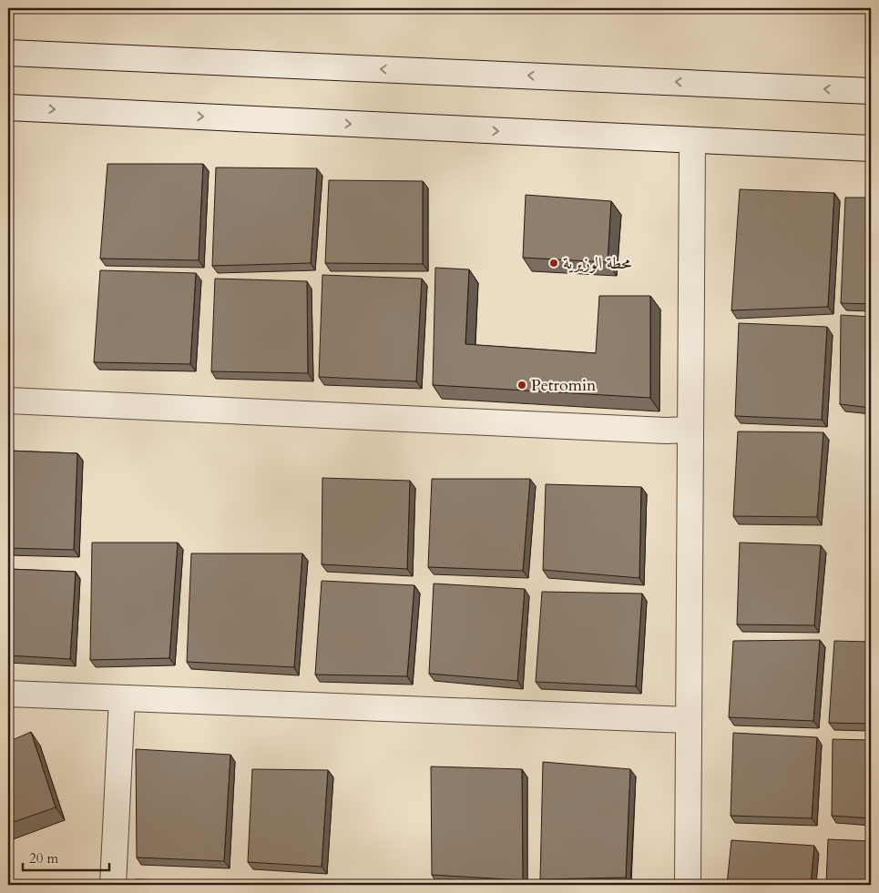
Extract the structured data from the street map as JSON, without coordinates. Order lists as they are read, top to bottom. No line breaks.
{"places":["محطة الوزيرية","Petromin"],"scale_bar":"20 m"}
